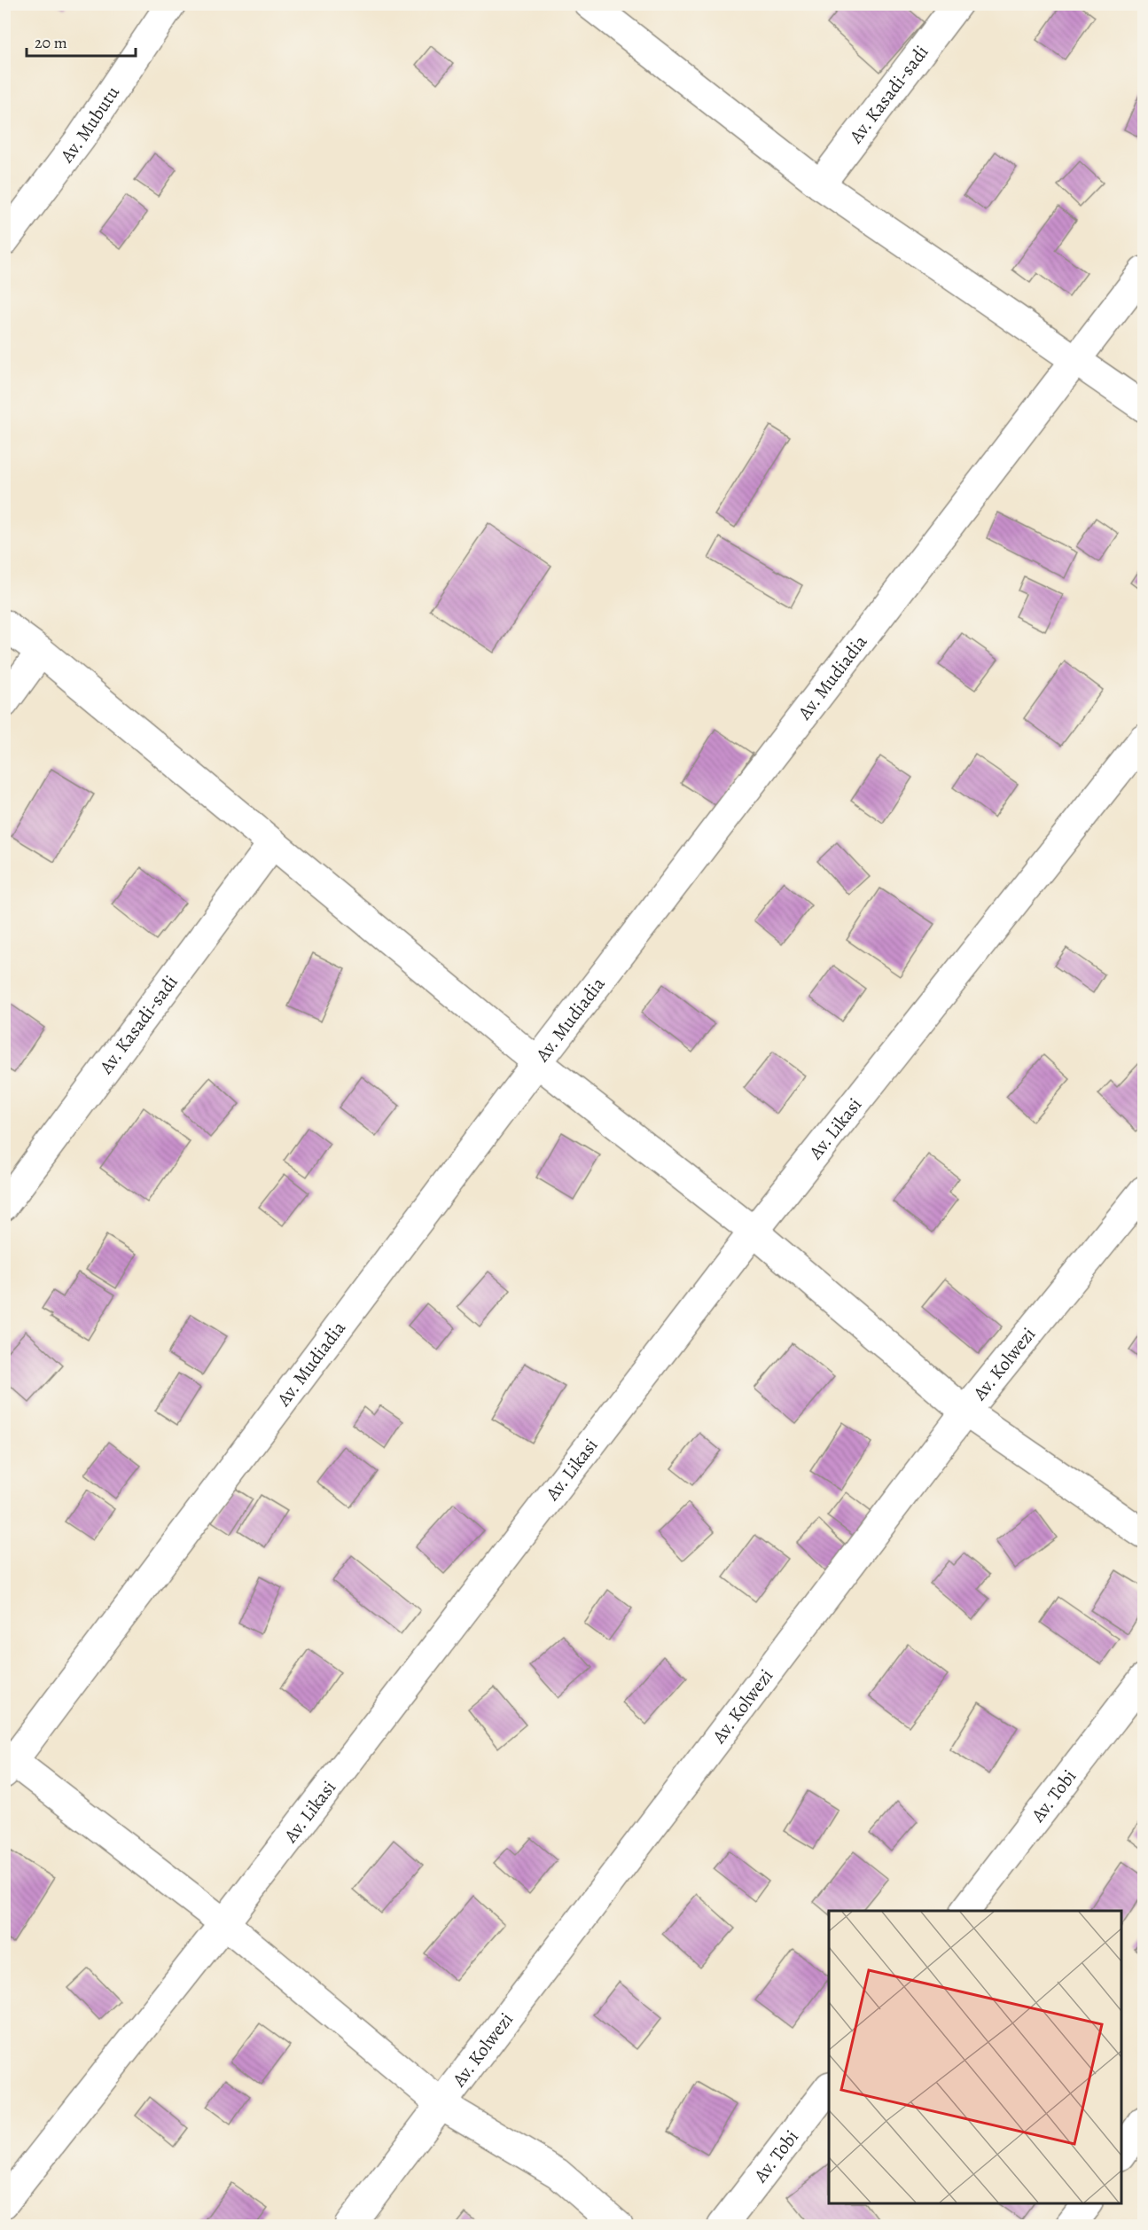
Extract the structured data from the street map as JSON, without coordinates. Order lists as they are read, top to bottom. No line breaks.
{"streets":{"street":["Av. Kasadi-sadi","Av. Mubutu","Av. Mudiadia","Av. Likasi","Av. Kolwezi","Av. Tobi"]},"scale_bar":"20 m"}
